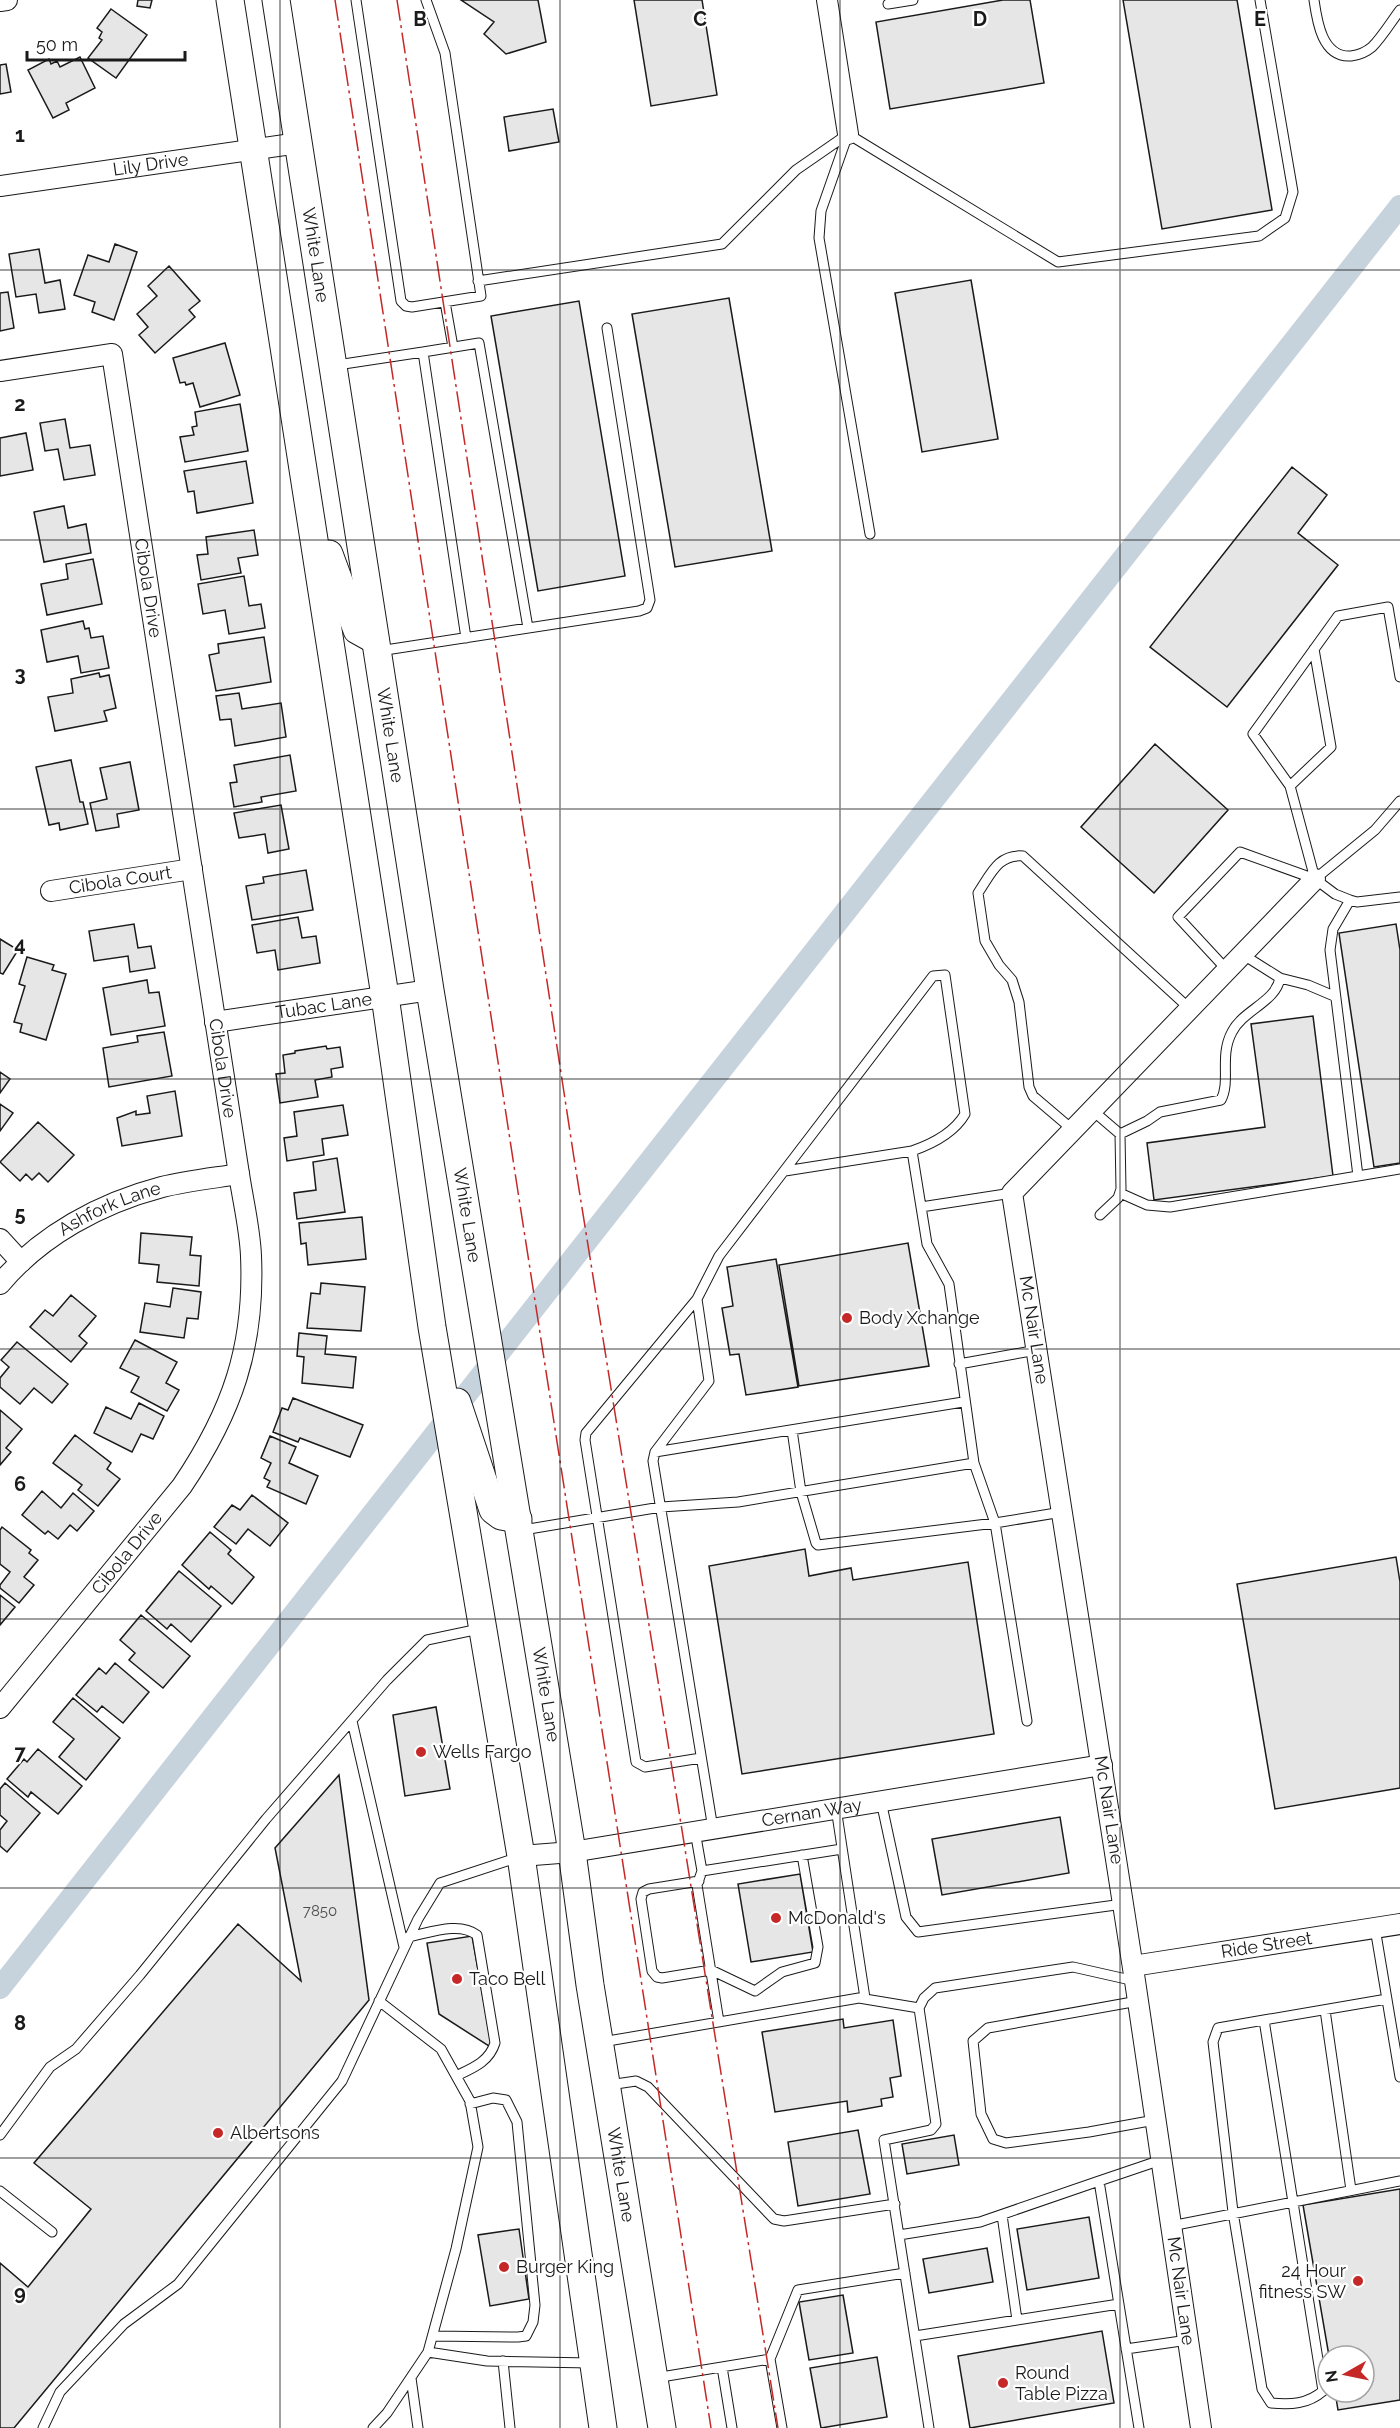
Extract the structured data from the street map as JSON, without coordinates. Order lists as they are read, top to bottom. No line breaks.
{"streets":{"main road":["White Lane"],"street":["Lily Drive","Cibola Drive","Cibola Court","Tubac Lane","Ashfork Lane","Mc Nair Lane","Cernan Way","Ride Street"]},"crossings":[["Lily Drive","White Lane"],["White Lane","Tubac Lane"],["White Lane","Cernan Way"],["Cibola Drive","Cibola Court"],["Cibola Drive","Tubac Lane"],["Cibola Drive","Ashfork Lane"],["Mc Nair Lane","Cernan Way"],["Mc Nair Lane","Ride Street"]],"places":["Body Xchange","Wells Fargo","McDonald's","Taco Bell","Albertsons","Burger King","24 Hour fitness SW","Round Table Pizza"],"house_numbers":["7850"],"scale_bar":"50 m","north":"left","grid":{"columns":["B","C","D","E"],"rows":["1","2","3","4","5","6","7","8","9"]}}
